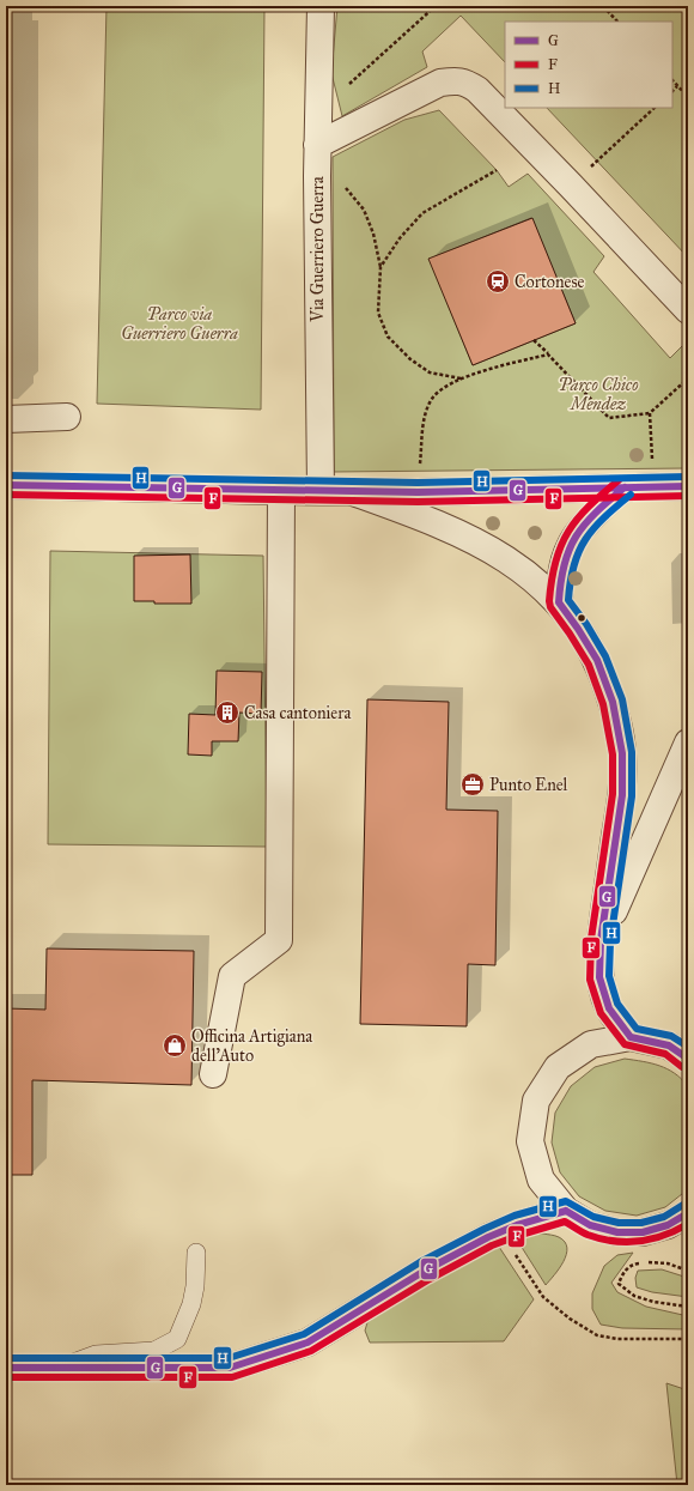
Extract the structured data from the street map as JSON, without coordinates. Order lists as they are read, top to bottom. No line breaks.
{"streets":{"street":["Via Guerriero Guerra"]},"parks":["Parco via Guerriero Guerra","Parco Chico Mendez"],"places":{"station":["Cortonese"],"building":["Casa cantoniera"],"office":["Punto Enel"],"shop":["Officina Artigiana dell'Auto"]},"lines":["transit line H","transit line F","transit line G"],"legend":["G","F","H"]}
